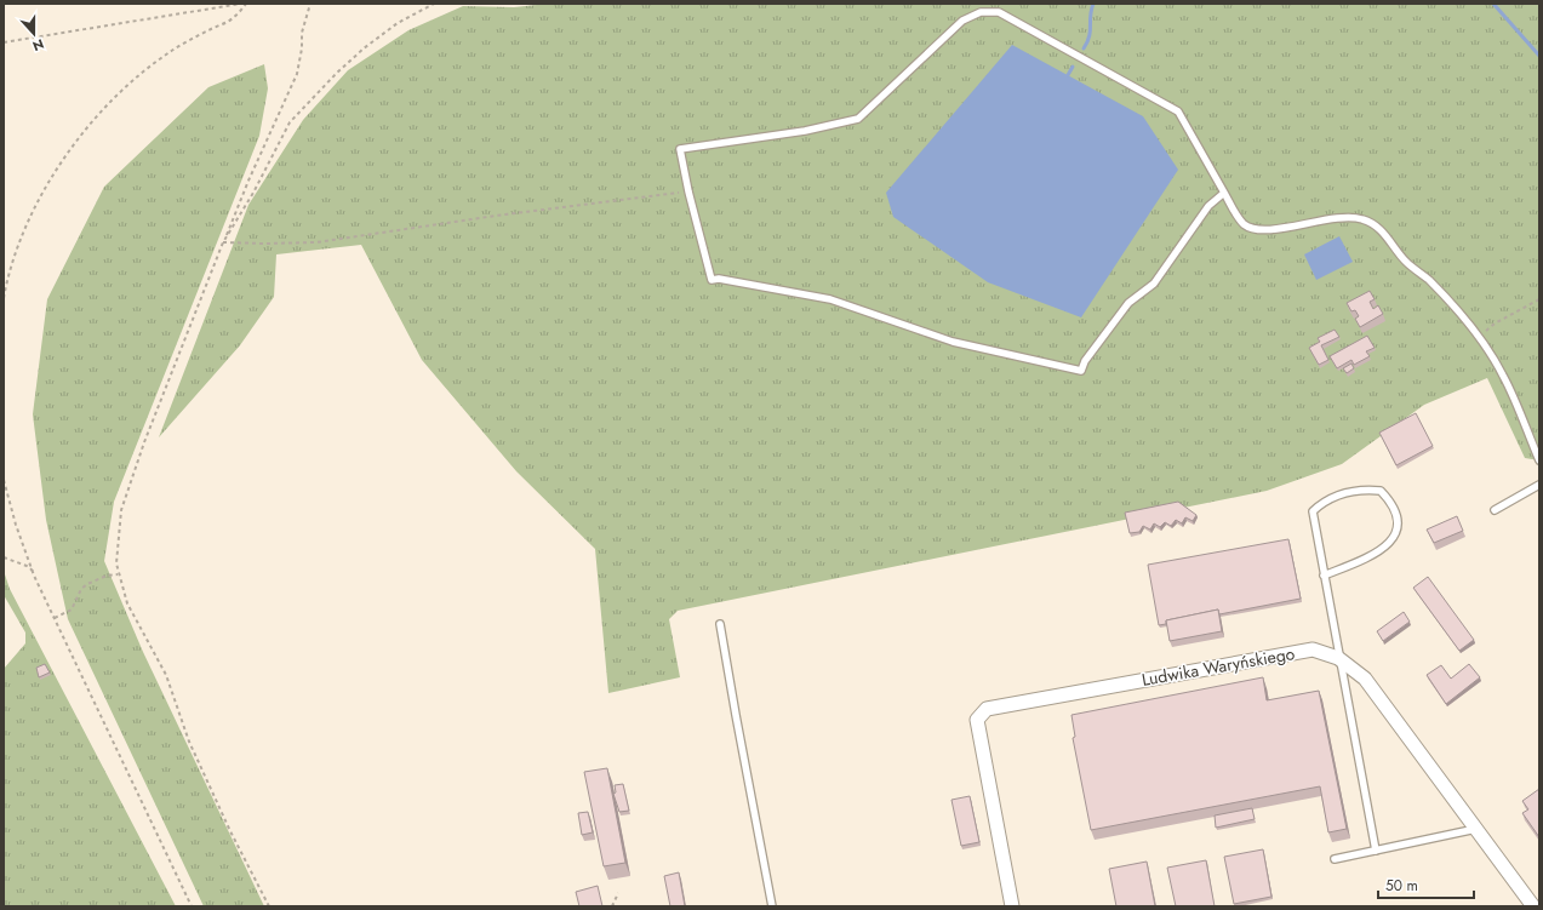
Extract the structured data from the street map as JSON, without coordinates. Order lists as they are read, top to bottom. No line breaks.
{"streets":{"street":["Ludwika Waryńskiego"]},"scale_bar":"50 m","north":"bottom"}
